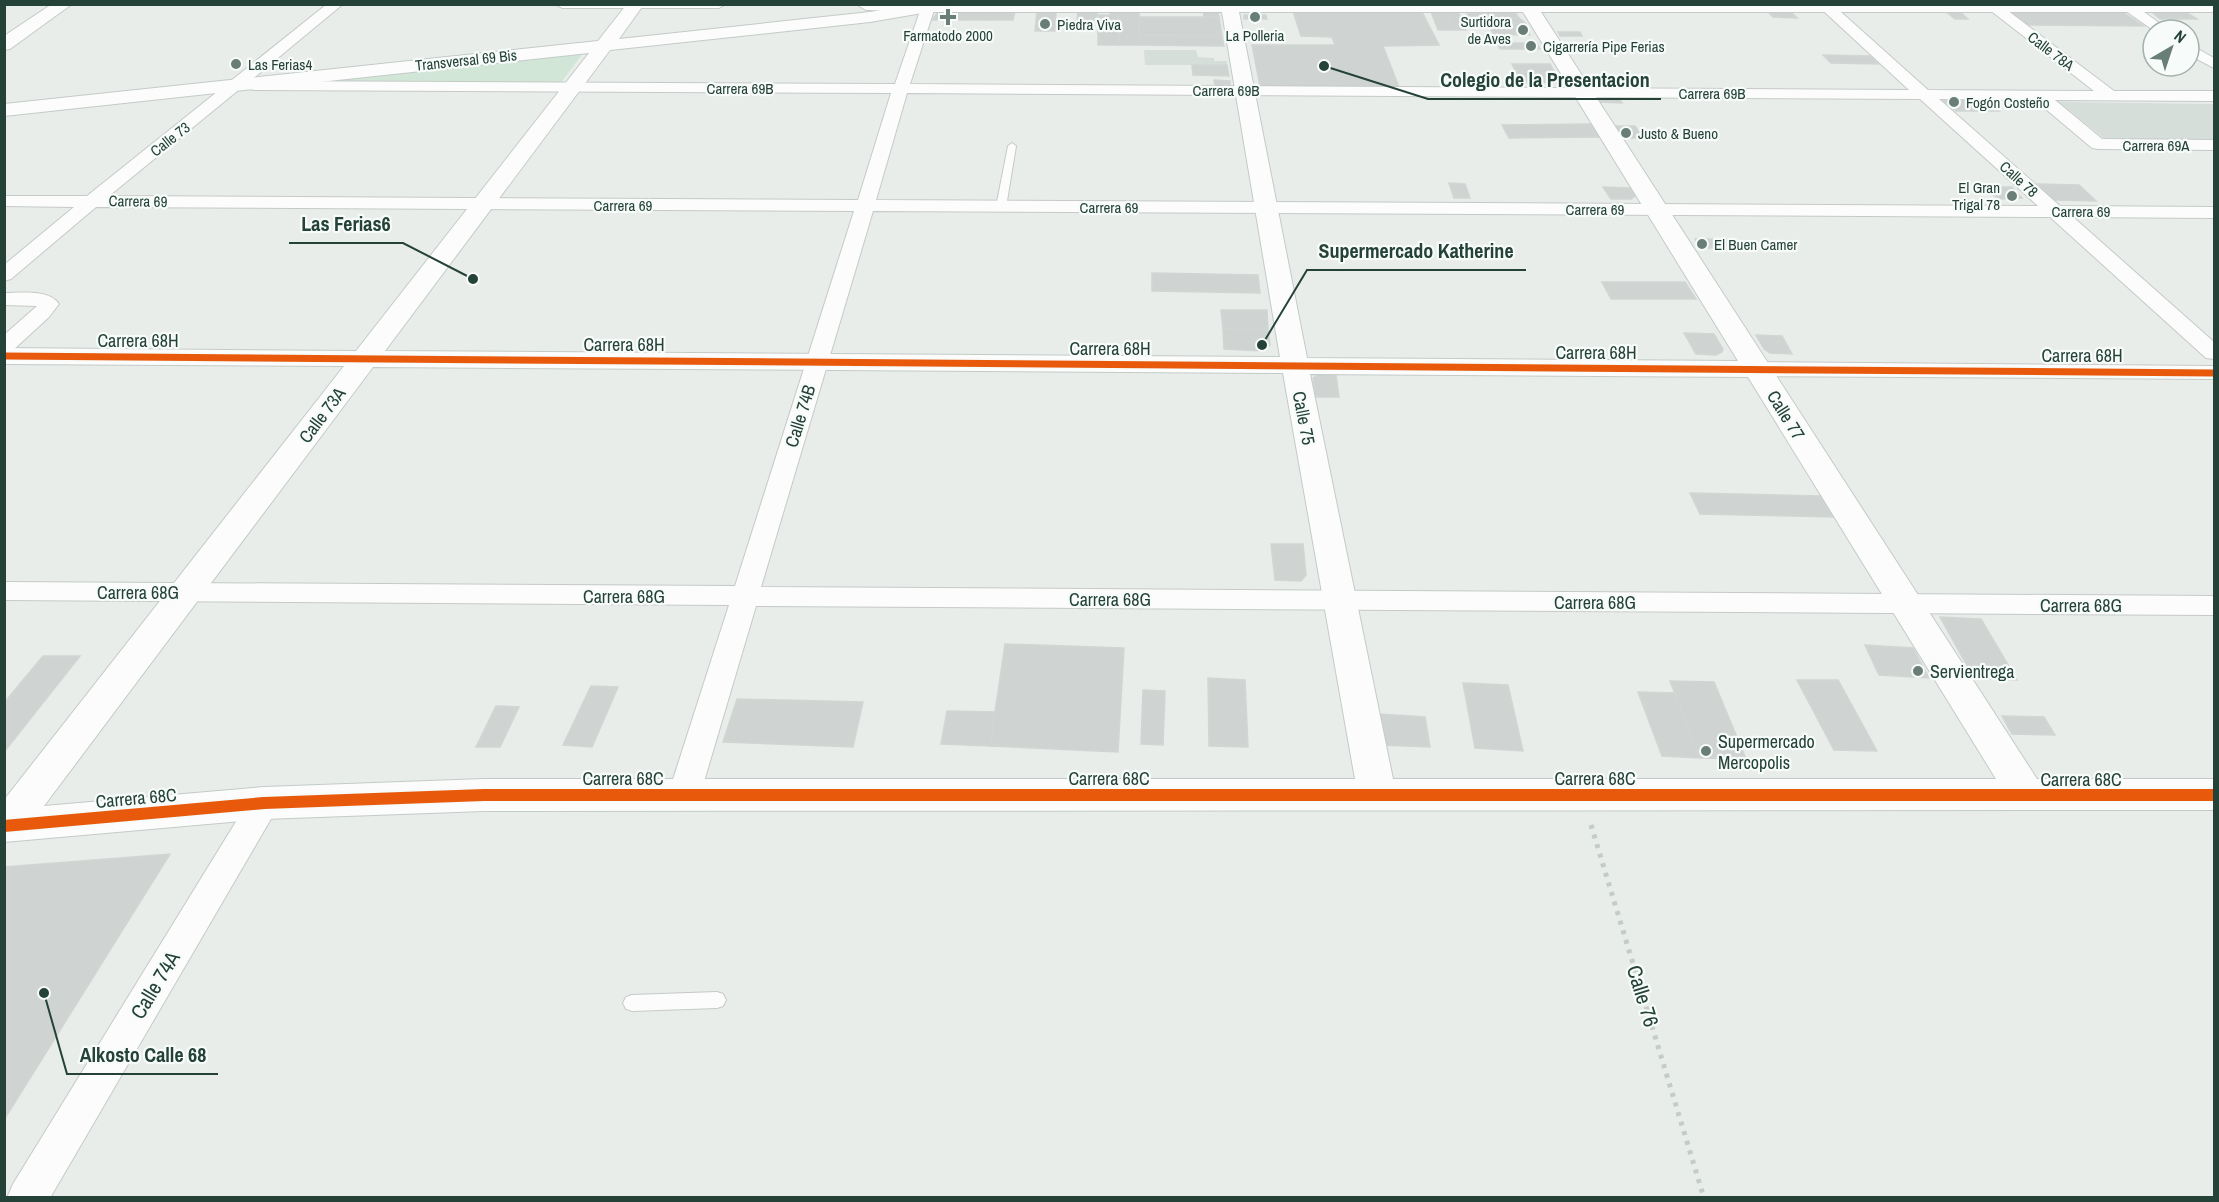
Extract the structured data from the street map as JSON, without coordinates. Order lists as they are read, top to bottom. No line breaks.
{"streets":{"street":["Calle 78A","Transversal 69 Bis","Carrera 69B","Calle 73","Carrera 69A","Calle 78","Carrera 69","Carrera 68H","Calle 73A","Calle 77","Calle 74B","Calle 75","Carrera 68G","Carrera 68C","Calle 74A"],"path":["Calle 76"]},"crossings":[["Calle 78A","Transversal 69 Bis"],["Calle 78A","Carrera 69B"],["Transversal 69 Bis","Carrera 69B"],["Transversal 69 Bis","Calle 73"],["Transversal 69 Bis","Calle 78"],["Transversal 69 Bis","Calle 73A"],["Transversal 69 Bis","Calle 77"],["Transversal 69 Bis","Calle 74B"],["Transversal 69 Bis","Calle 75"],["Carrera 69B","Calle 73"],["Carrera 69B","Carrera 69A"],["Carrera 69B","Calle 78"],["Carrera 69B","Calle 73A"],["Carrera 69B","Calle 77"],["Carrera 69B","Calle 74B"],["Carrera 69B","Calle 75"],["Calle 73","Carrera 69"],["Calle 78","Carrera 69"],["Carrera 69","Calle 73A"],["Carrera 69","Calle 77"],["Carrera 69","Calle 74B"],["Carrera 69","Calle 75"],["Carrera 68H","Calle 73A"],["Carrera 68H","Calle 77"],["Carrera 68H","Calle 74B"],["Carrera 68H","Calle 75"],["Calle 73A","Carrera 68G"],["Calle 73A","Carrera 68C"],["Calle 77","Carrera 68G"],["Calle 77","Carrera 68C"],["Calle 74B","Carrera 68G"],["Calle 74B","Carrera 68C"],["Calle 75","Carrera 68G"],["Calle 75","Carrera 68C"],["Carrera 68C","Calle 74A"],["Carrera 68C","Calle 76"]],"places":{"health":["Farmatodo 2000"],"other":["La Polleria","Piedra Viva","Surtidora de Aves","Cigarrería Pipe Ferias","Las Ferias4","Colegio de la Presentacion","Fogón Costeño","Justo & Bueno","El Gran Trigal 78","El Buen Camer","Las Ferias6","Supermercado Katherine","Servientrega","Supermercado Mercopolis","Alkosto Calle 68"]},"north":"top right"}
